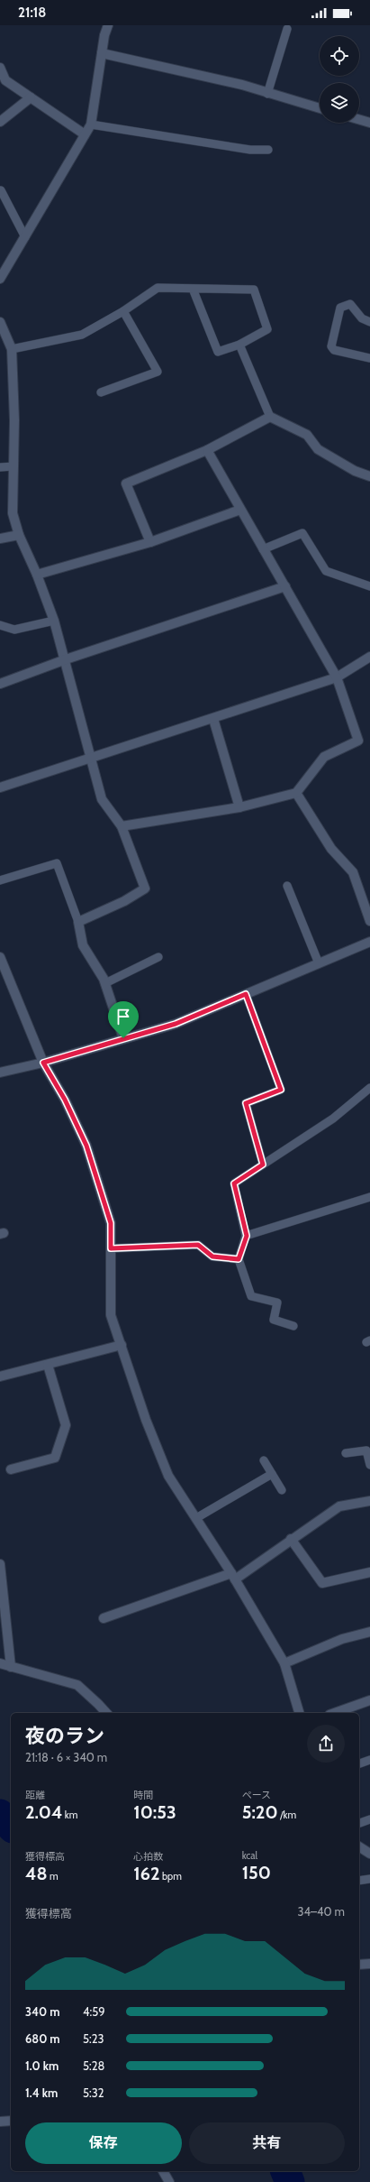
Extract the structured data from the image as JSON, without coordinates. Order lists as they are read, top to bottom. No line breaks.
{"page":{"status":"21:18","heading":["夜のラン","21:18 · 6 × 340 m"],"stats":[["距離","2.04 km"],["時間","10:53"],["ペース","5:20 /km"],["獲得標高","48 m"],["心拍数","162 bpm"],["kcal","150"]],"chart":["獲得標高","34–40 m"],"list":[{"name":"340 m","note":"4:59"},{"name":"680 m","note":"5:23"},{"name":"1.0 km","note":"5:28"},{"name":"1.4 km","note":"5:32"}],"buttons":["保存","共有"]}}
